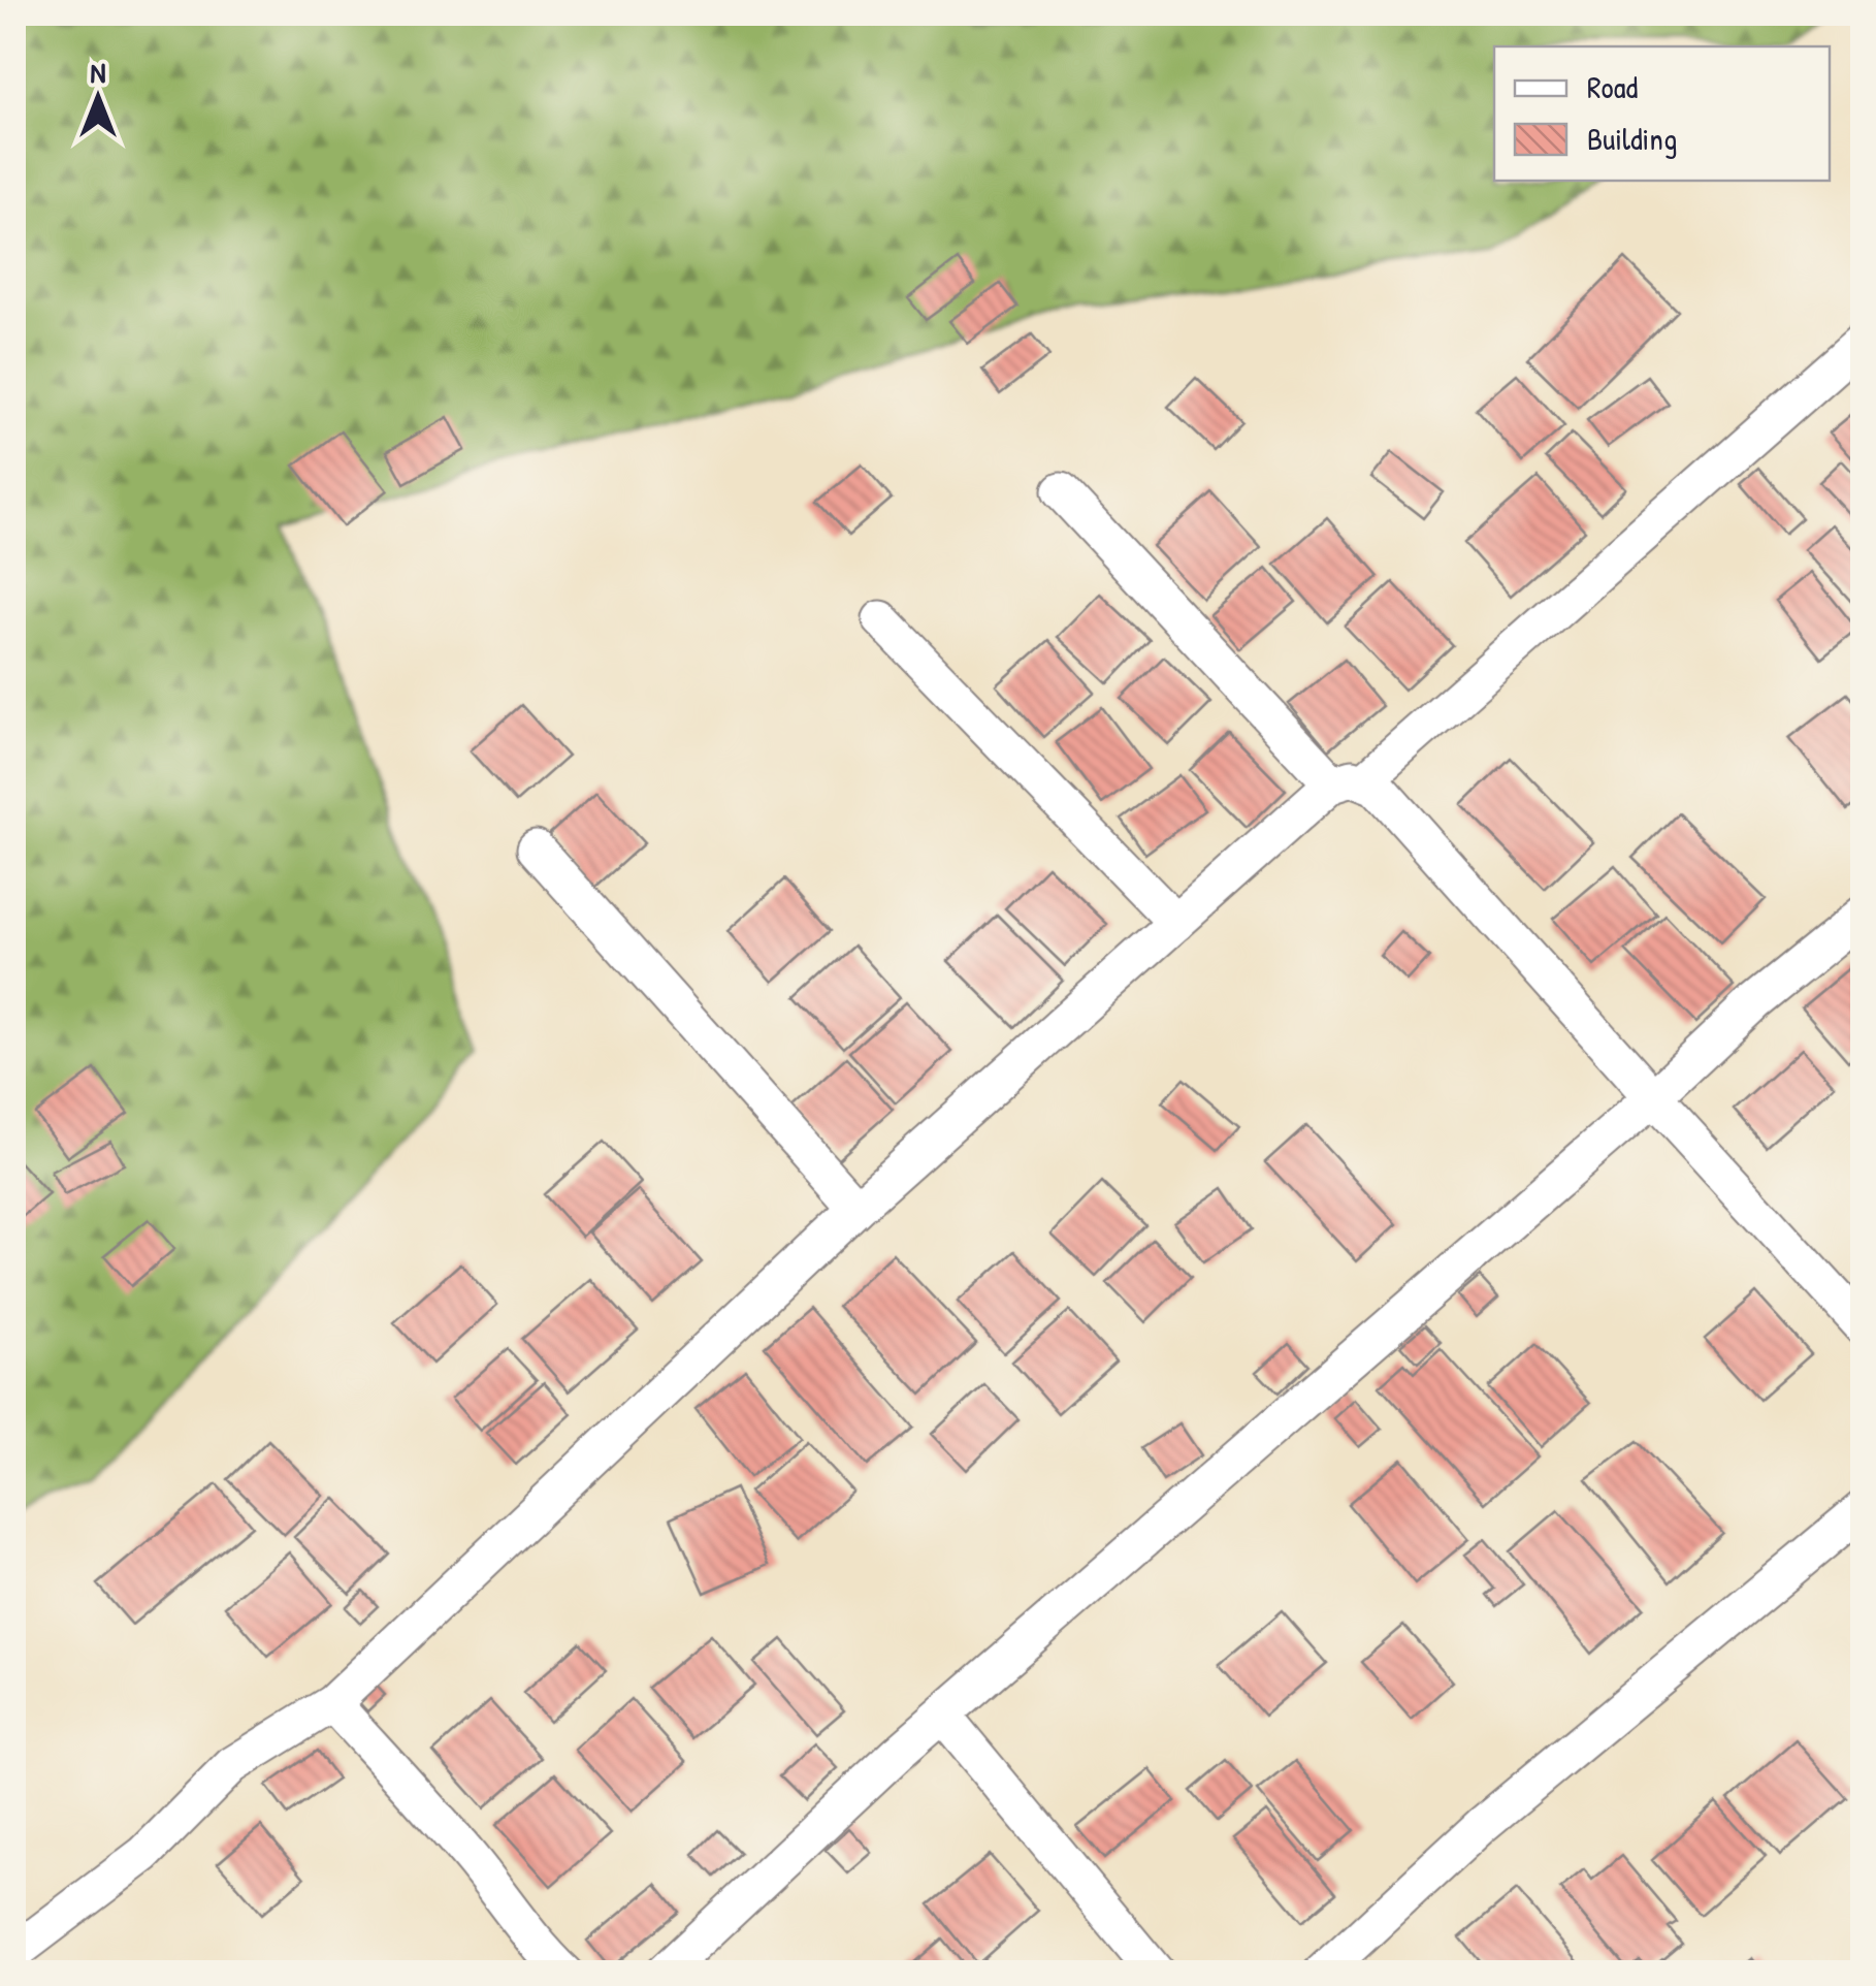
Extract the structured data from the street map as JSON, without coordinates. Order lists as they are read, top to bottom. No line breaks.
{"legend":["Road","Building"],"north":"top"}
